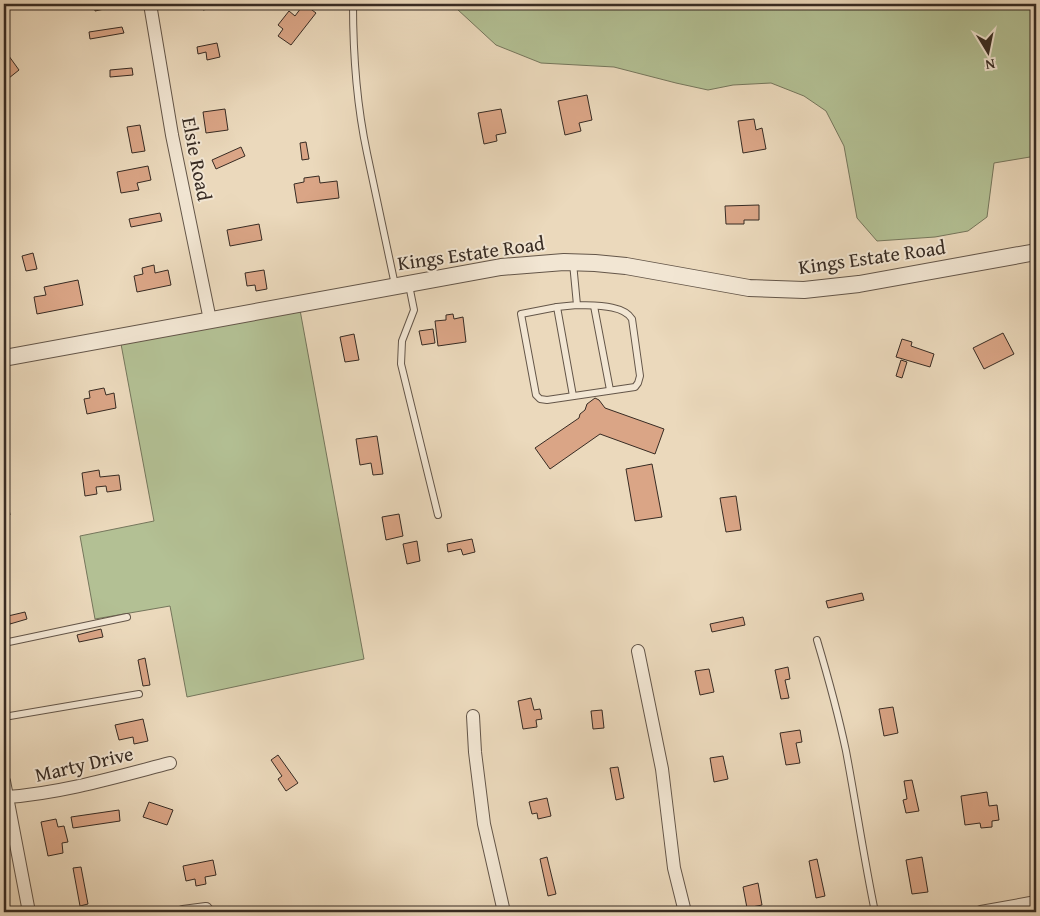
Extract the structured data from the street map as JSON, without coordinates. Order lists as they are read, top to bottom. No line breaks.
{"streets":{"street":["Elsie Road","Kings Estate Road","Marty Drive"]},"crossings":[["Elsie Road","Kings Estate Road"]],"north":"bottom"}
